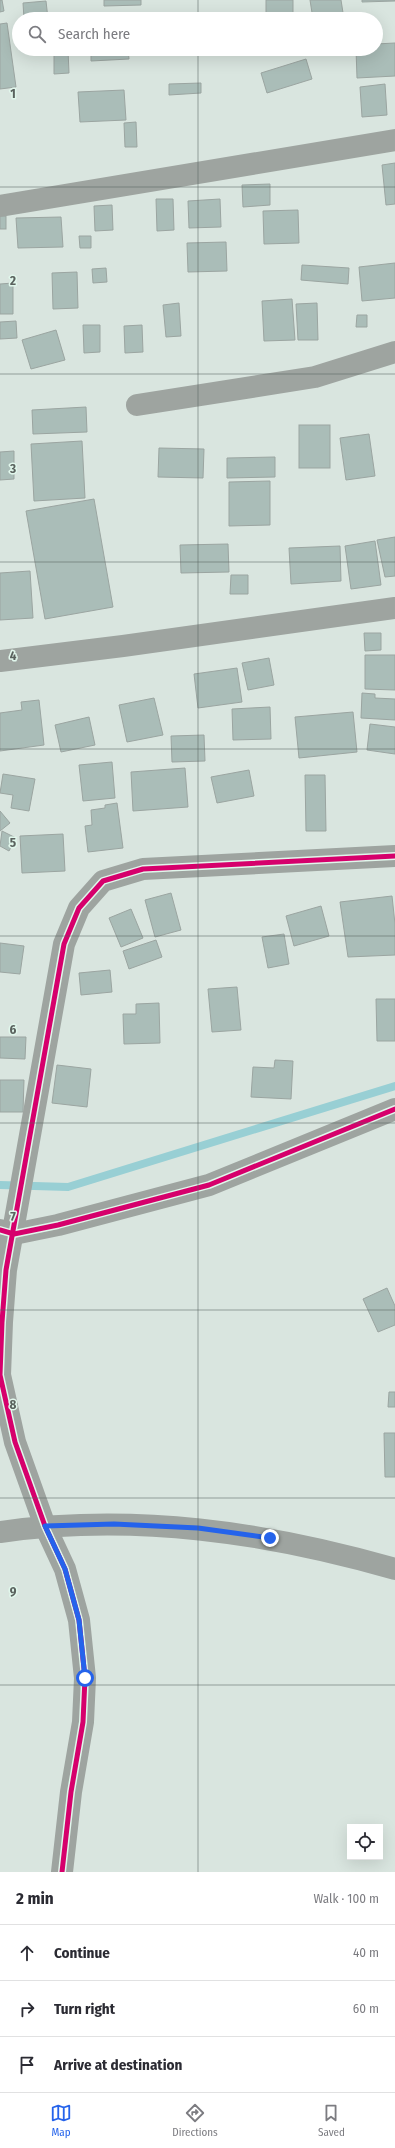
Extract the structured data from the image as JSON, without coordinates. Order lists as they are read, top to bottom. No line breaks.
{"page":{"search":"Search here","heading":["2 min","Walk · 100 m"],"list":[["Continue","40 m"],["Turn right","60 m"],"Arrive at destination"],"nav":["Map","Directions","Saved"]},"grid":{"rows":["1","2","3","4","5","6","7","8","9"]}}
